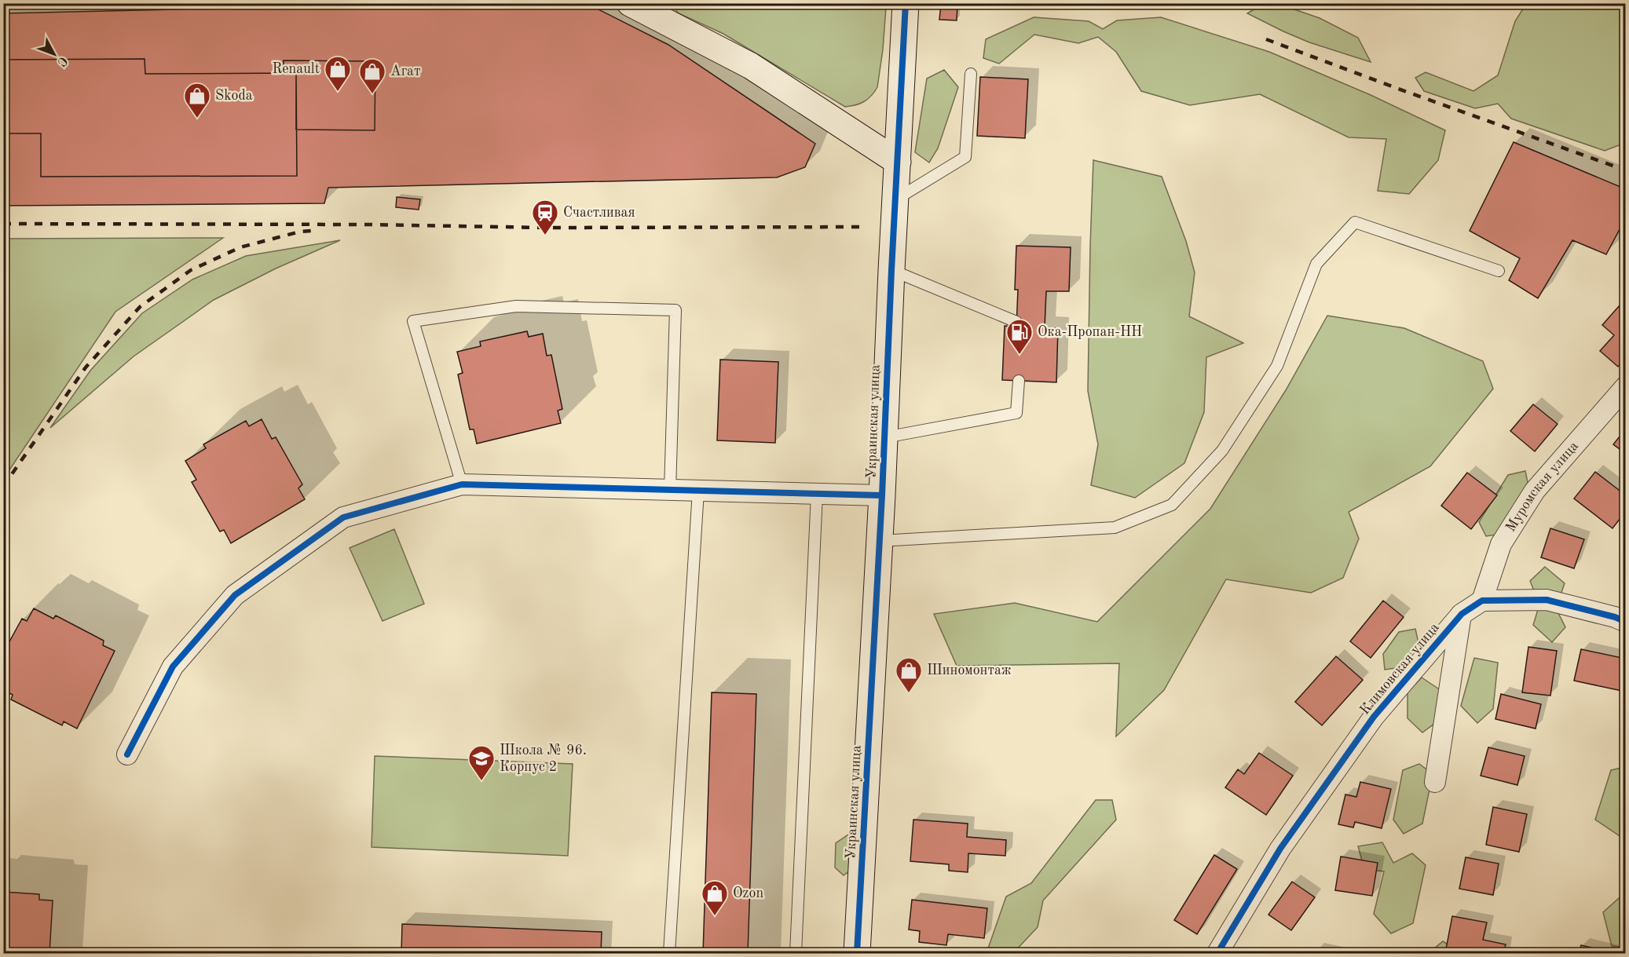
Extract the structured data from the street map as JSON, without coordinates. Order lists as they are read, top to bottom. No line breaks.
{"streets":{"street":["Украинская улица","Муромская улица","Климовская улица"]},"crossings":[["Муромская улица","Климовская улица"]],"places":{"shop":["Renault","Агат","Skoda","Шиномонтаж","Ozon"],"station":["Счастливая"],"fuel station":["Ока-Пропан-НН"],"school or university":["Школа № 96. Корпус 2"]},"north":"bottom right"}
